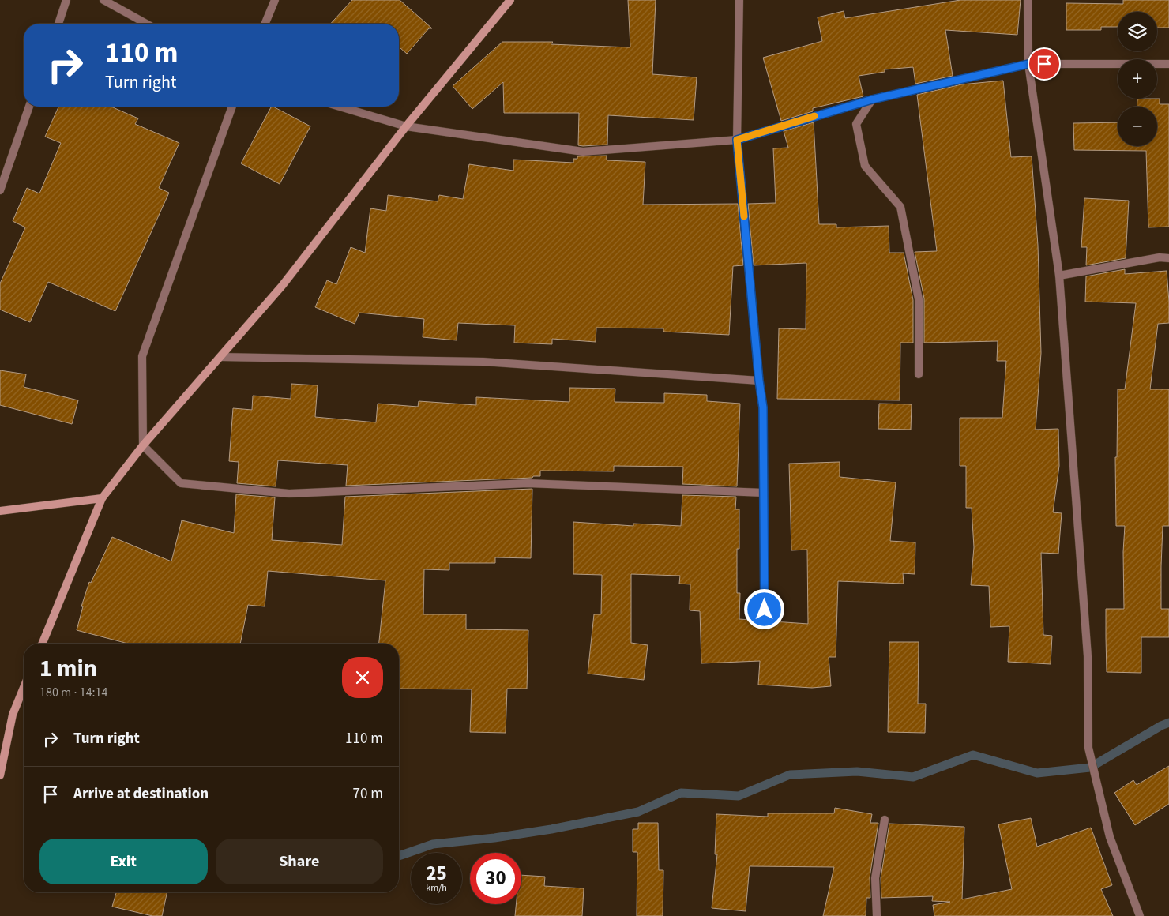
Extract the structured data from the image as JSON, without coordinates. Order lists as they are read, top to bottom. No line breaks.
{"page":{"map_buttons":["+","−"],"turn":["110 m","Turn right"],"heading":["1 min","180 m · 14:14"],"list":[{"name":"Turn right","value":"110 m"},{"name":"Arrive at destination","value":"70 m"}],"buttons":["Exit","Share"],"speed":"25 km/h","limit":"30"}}
